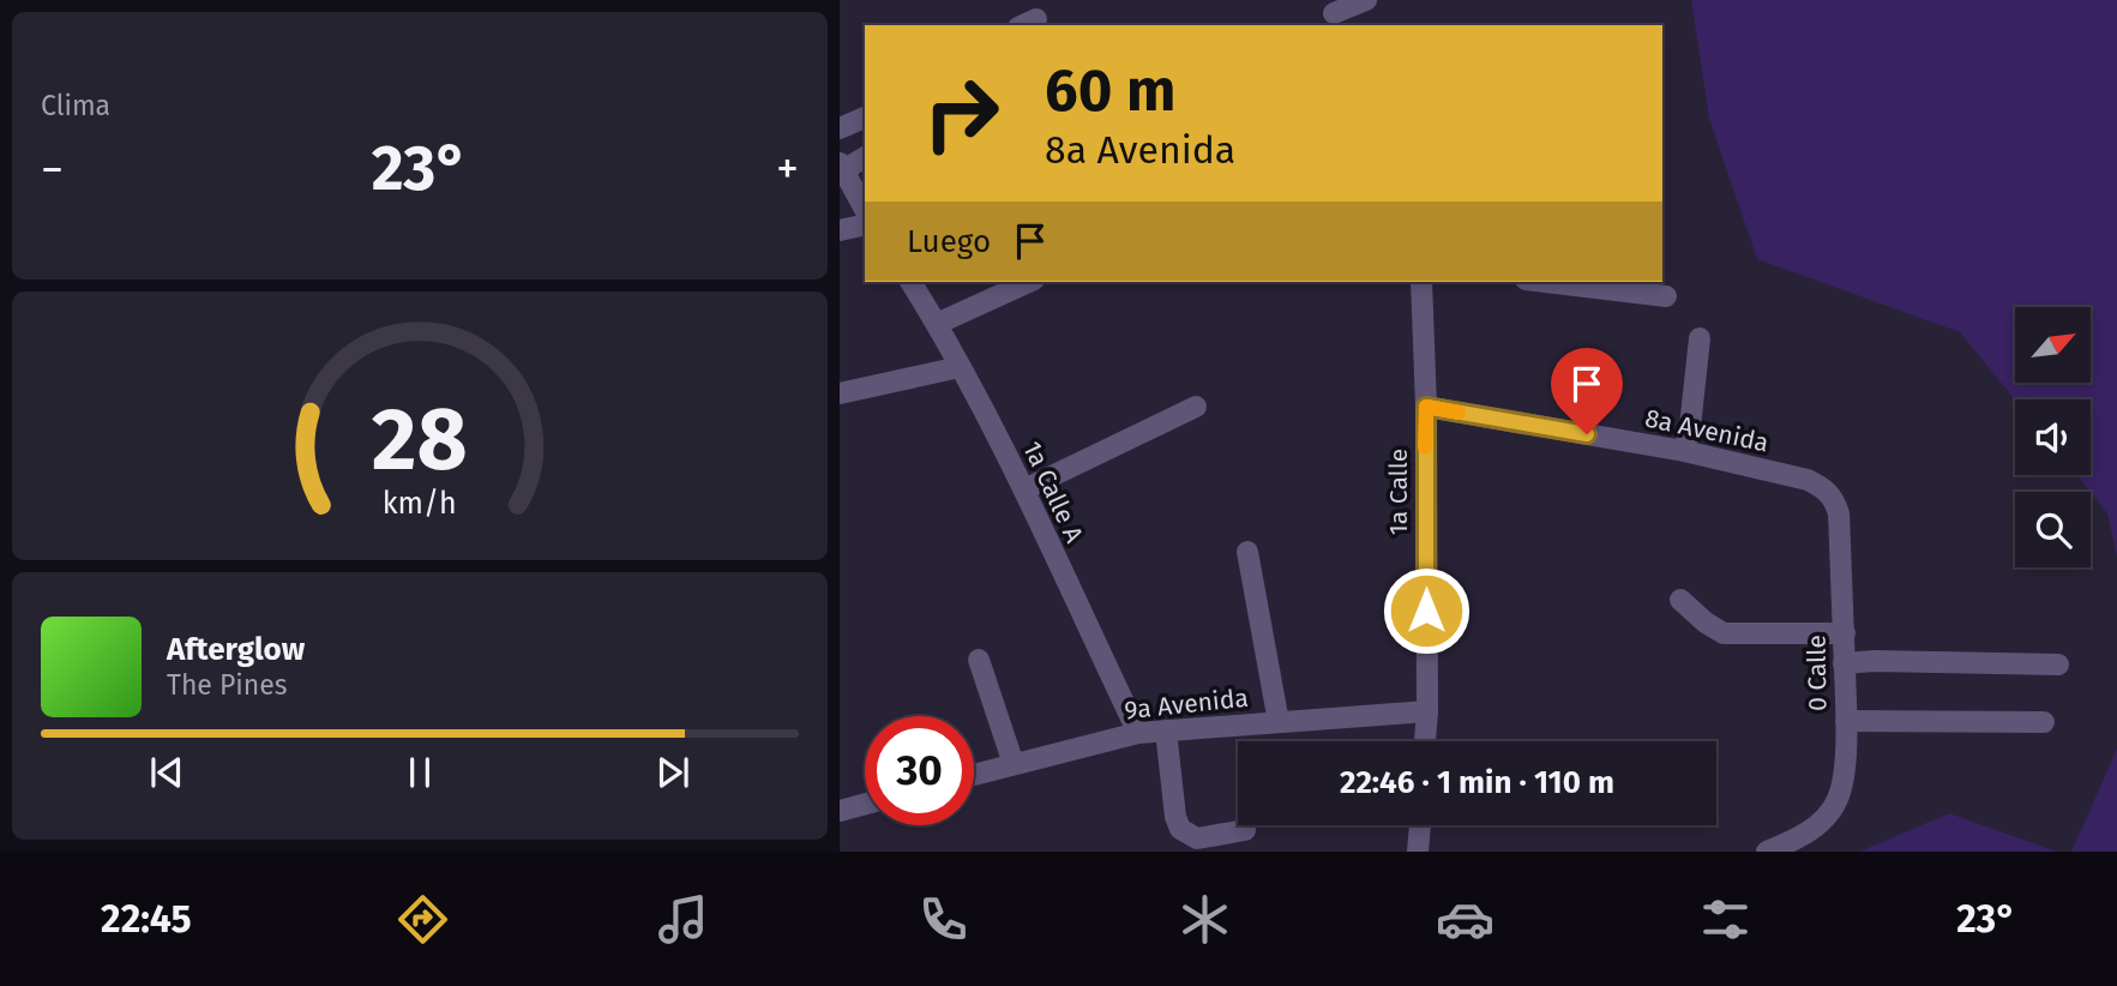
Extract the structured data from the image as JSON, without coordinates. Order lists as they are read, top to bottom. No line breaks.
{"streets":{"street":["8a Avenida","1a Calle A","1a Calle","0 Calle","9a Avenida"]},"crossings":[["8a Avenida","1a Calle"],["8a Avenida","0 Calle"],["1a Calle A","9a Avenida"],["1a Calle","9a Avenida"]],"north":"top right","page":{"tile":"Clima","turn":["60 m","8a Avenida"],"heat":["−","23°","+"],"then":"Luego","song":["Afterglow","The Pines"],"limit":"30","trip":"22:46 · 1 min · 110 m","tabs":["22:45","23°"],"gauge":["28","km/h"]}}
